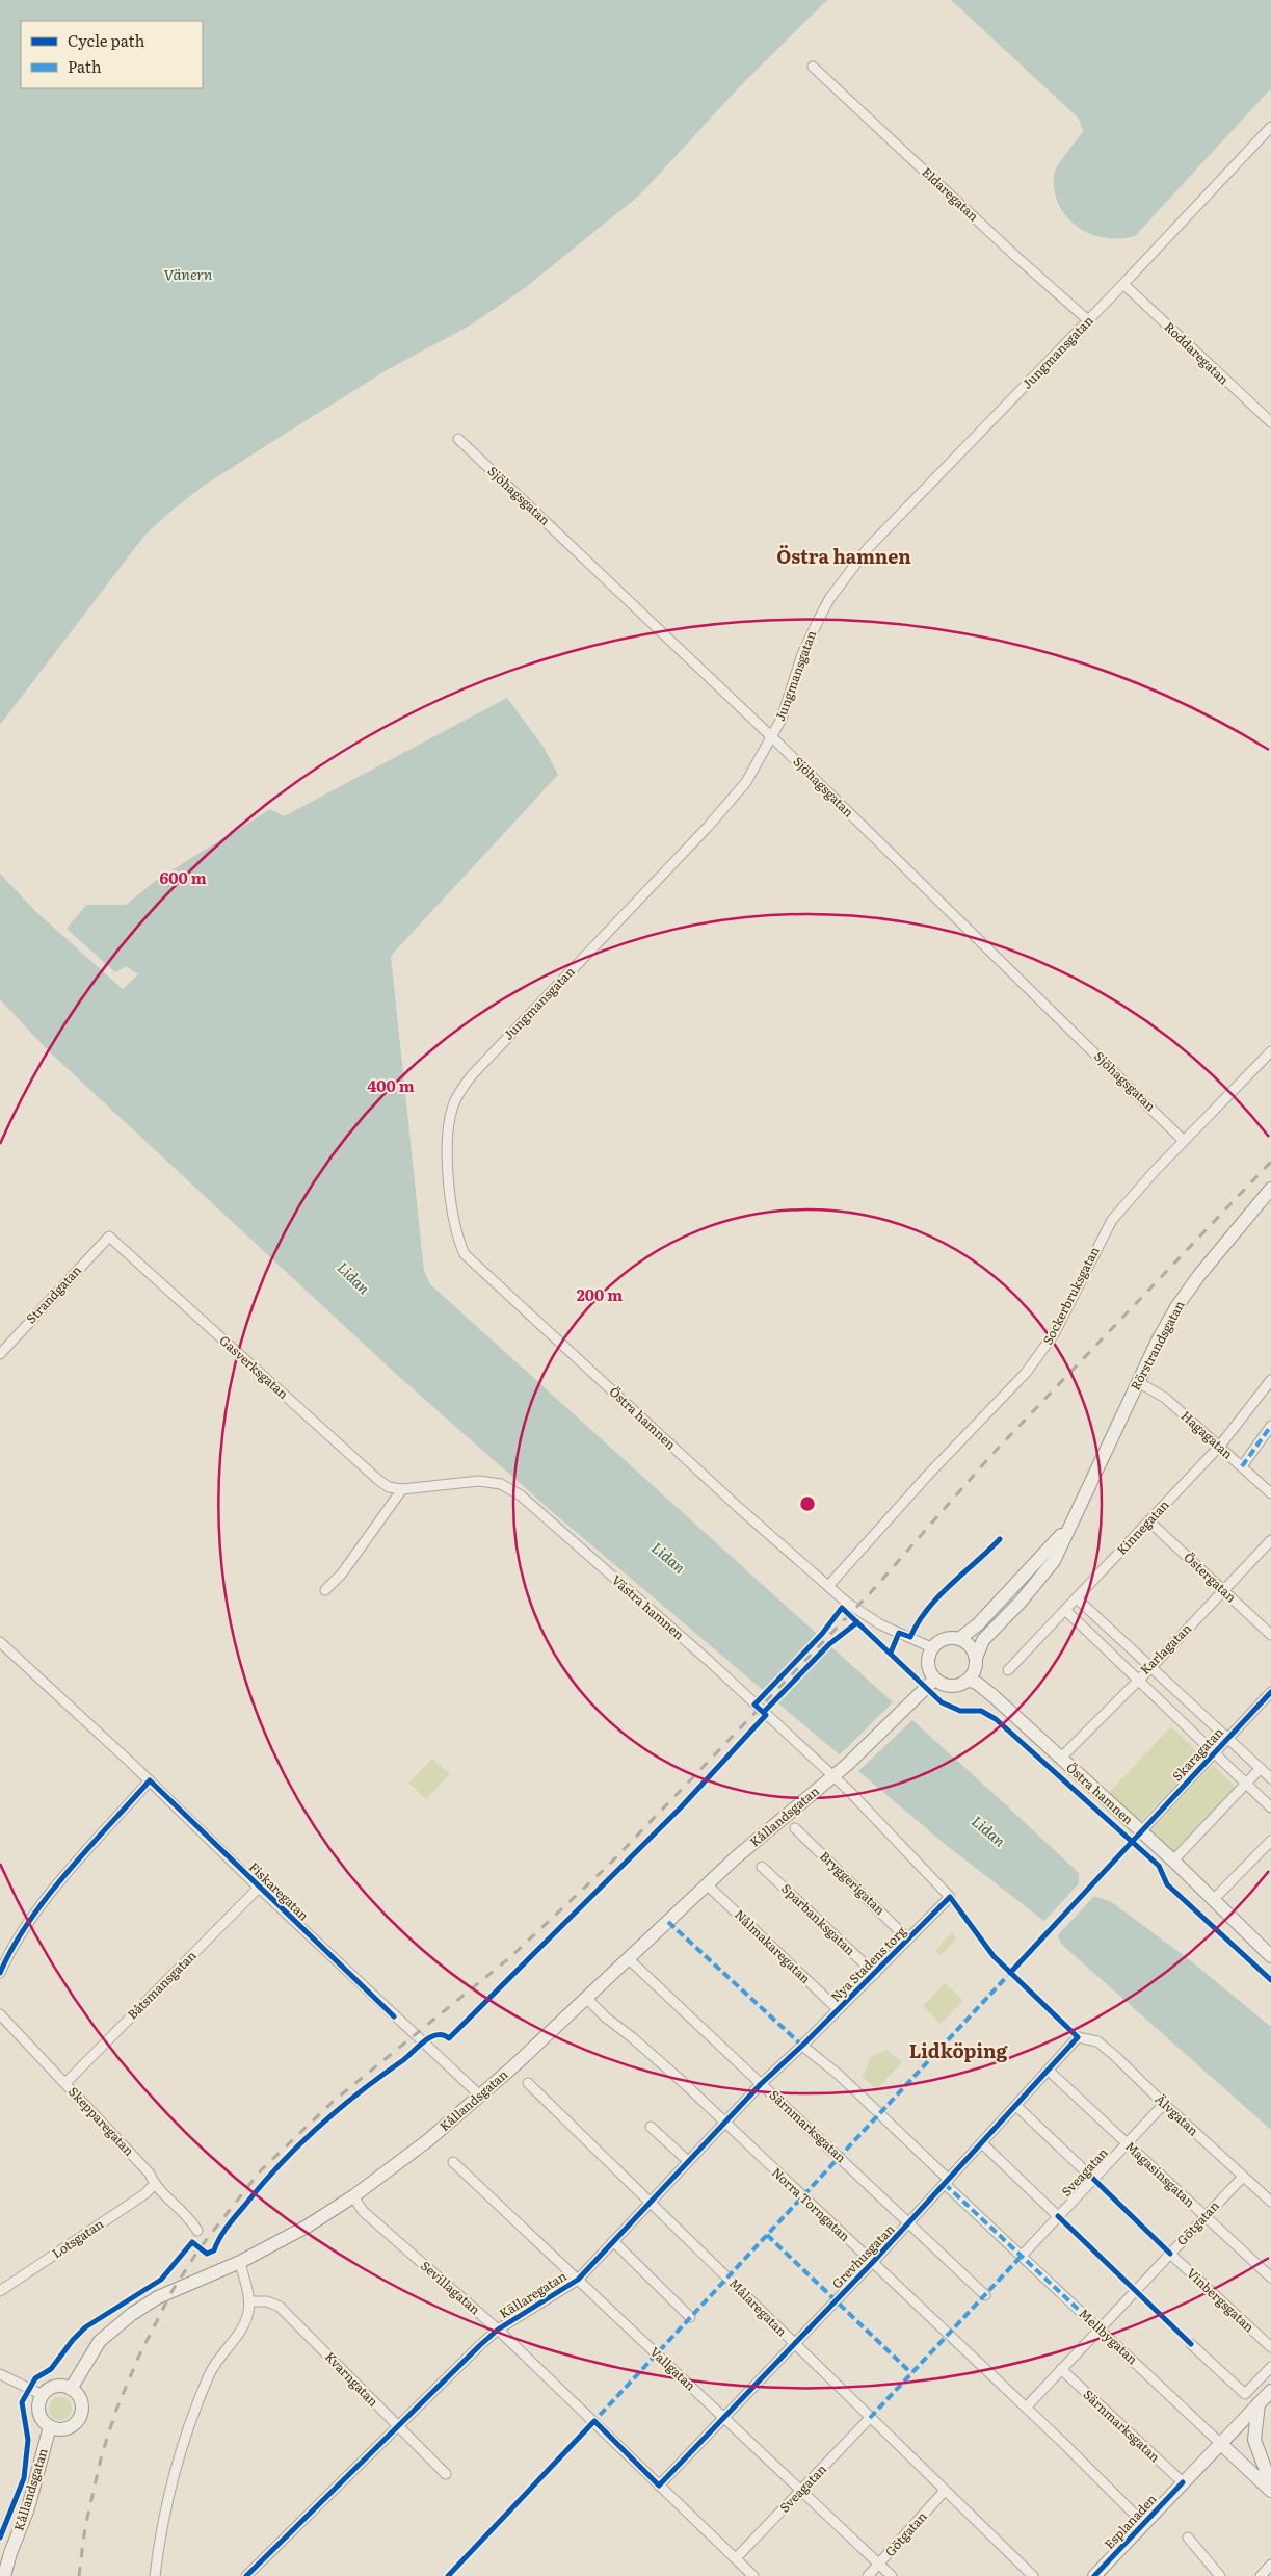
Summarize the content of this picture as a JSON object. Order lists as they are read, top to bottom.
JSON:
{
  "streets": {
    "main road": [
      "Rörstrandsgatan",
      "Östra hamnen",
      "Kållandsgatan",
      "Mellbygatan",
      "Esplanaden"
    ],
    "street": [
      "Eldaregatan",
      "Jungmansgatan",
      "Roddaregatan",
      "Sjöhagsgatan",
      "Strandgatan",
      "Sockerbruksgatan",
      "Gasverksgatan",
      "Hagagatan",
      "Kinnegatan",
      "Östergatan",
      "Västra hamnen",
      "Karlagatan",
      "Skaragatan",
      "Bryggerigatan",
      "Fiskaregatan",
      "Sparbanksgatan",
      "Nålmakaregatan",
      "Nya Stadens torg",
      "Båtsmansgatan",
      "Älvgatan",
      "Skepparegatan",
      "Särnmarksgatan",
      "Sveagatan",
      "Magasinsgatan",
      "Norra Torngatan",
      "Götgatan",
      "Lotsgatan",
      "Grevhusgatan",
      "Sevillagatan",
      "Källaregatan",
      "Vinbergsgatan",
      "Målaregatan",
      "Vallgatan",
      "Kvarngatan"
    ]
  },
  "crossings": [
    ["Eldaregatan", "Jungmansgatan"],
    ["Jungmansgatan", "Roddaregatan"],
    ["Jungmansgatan", "Sjöhagsgatan"],
    ["Jungmansgatan", "Östra hamnen"],
    ["Sjöhagsgatan", "Sockerbruksgatan"],
    ["Strandgatan", "Gasverksgatan"],
    ["Sockerbruksgatan", "Östra hamnen"],
    ["Rörstrandsgatan", "Östra hamnen"],
    ["Rörstrandsgatan", "Hagagatan"],
    ["Rörstrandsgatan", "Kållandsgatan"],
    ["Gasverksgatan", "Västra hamnen"],
    ["Östra hamnen", "Karlagatan"],
    ["Östra hamnen", "Skaragatan"],
    ["Östra hamnen", "Kållandsgatan"],
    ["Hagagatan", "Kinnegatan"],
    ["Kinnegatan", "Östergatan"],
    ["Östergatan", "Karlagatan"],
    ["Västra hamnen", "Kållandsgatan"],
    ["Västra hamnen", "Nya Stadens torg"],
    ["Kållandsgatan", "Fiskaregatan"],
    ["Kållandsgatan", "Nålmakaregatan"],
    ["Kållandsgatan", "Särnmarksgatan"],
    ["Kållandsgatan", "Norra Torngatan"],
    ["Kållandsgatan", "Sevillagatan"],
    ["Bryggerigatan", "Nya Stadens torg"],
    ["Fiskaregatan", "Båtsmansgatan"],
    ["Sparbanksgatan", "Nya Stadens torg"],
    ["Nålmakaregatan", "Nya Stadens torg"],
    ["Nya Stadens torg", "Källaregatan"],
    ["Nya Stadens torg", "Mellbygatan"],
    ["Båtsmansgatan", "Skepparegatan"],
    ["Älvgatan", "Sveagatan"],
    ["Älvgatan", "Götgatan"],
    ["Älvgatan", "Grevhusgatan"],
    ["Skepparegatan", "Lotsgatan"],
    ["Särnmarksgatan", "Götgatan"],
    ["Särnmarksgatan", "Grevhusgatan"],
    ["Särnmarksgatan", "Källaregatan"],
    ["Särnmarksgatan", "Esplanaden"],
    ["Sveagatan", "Magasinsgatan"],
    ["Sveagatan", "Sevillagatan"],
    ["Sveagatan", "Målaregatan"],
    ["Sveagatan", "Mellbygatan"],
    ["Sveagatan", "Vallgatan"],
    ["Magasinsgatan", "Götgatan"],
    ["Magasinsgatan", "Grevhusgatan"],
    ["Norra Torngatan", "Götgatan"],
    ["Norra Torngatan", "Grevhusgatan"],
    ["Norra Torngatan", "Källaregatan"],
    ["Norra Torngatan", "Esplanaden"],
    ["Götgatan", "Vinbergsgatan"],
    ["Götgatan", "Målaregatan"],
    ["Götgatan", "Mellbygatan"],
    ["Götgatan", "Vallgatan"],
    ["Grevhusgatan", "Sevillagatan"],
    ["Grevhusgatan", "Målaregatan"],
    ["Grevhusgatan", "Mellbygatan"],
    ["Grevhusgatan", "Vallgatan"],
    ["Sevillagatan", "Källaregatan"],
    ["Källaregatan", "Målaregatan"],
    ["Källaregatan", "Mellbygatan"],
    ["Källaregatan", "Vallgatan"],
    ["Källaregatan", "Kvarngatan"],
    ["Mellbygatan", "Esplanaden"]
  ],
  "districts": ["Östra hamnen", "Lidköping"],
  "water": ["Vänern", "Lidan"],
  "legend": ["Cycle path", "Path"],
  "rings": ["600 m", "400 m", "200 m"]
}
